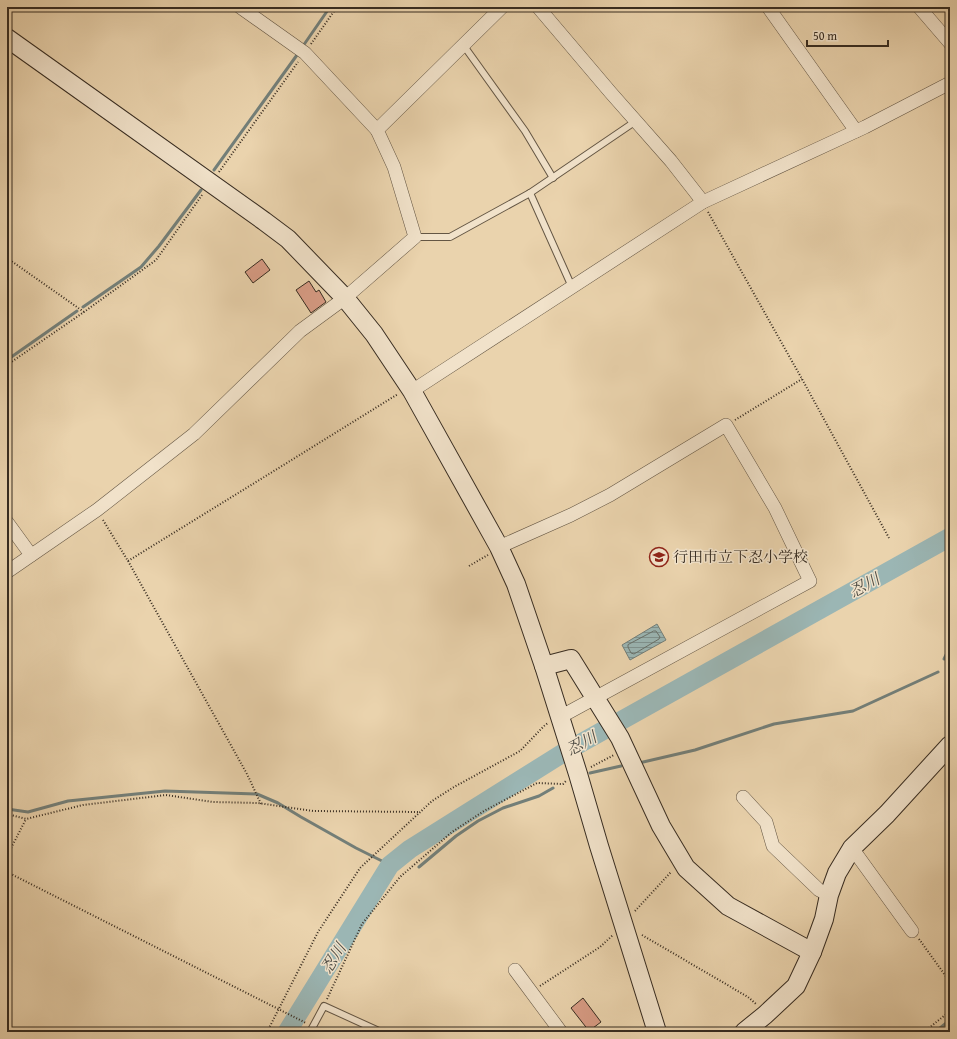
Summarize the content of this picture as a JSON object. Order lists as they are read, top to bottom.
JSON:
{
  "water": ["忍川"],
  "places": {
    "school or university": ["行田市立下忍小学校"]
  },
  "scale_bar": "50 m"
}
